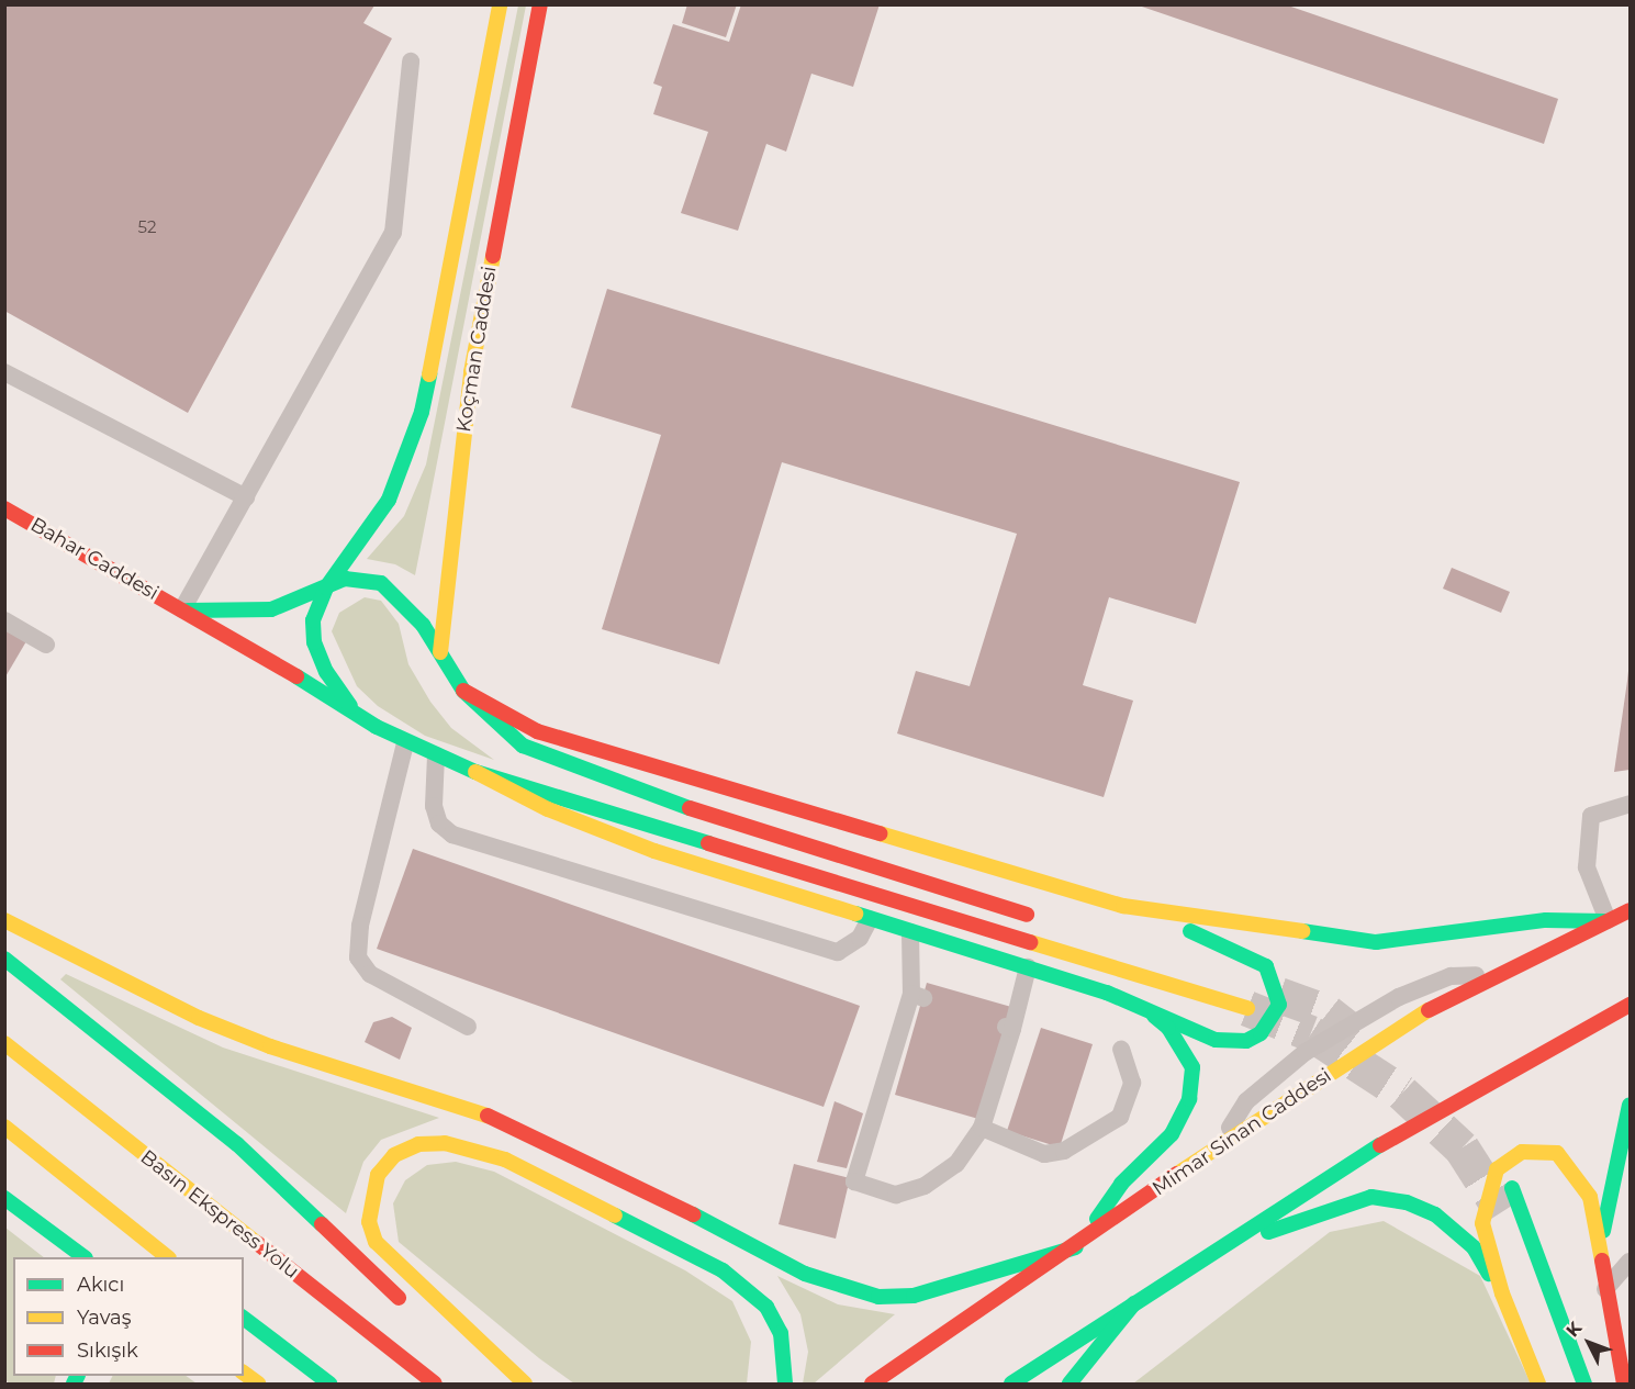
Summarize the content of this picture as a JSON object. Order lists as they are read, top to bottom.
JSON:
{
  "streets": {
    "main road": [
      "Koçman Caddesi",
      "Bahar Caddesi",
      "Mimar Sinan Caddesi",
      "Basın Ekspress Yolu"
    ]
  },
  "crossings": [
    ["Koçman Caddesi", "Bahar Caddesi"]
  ],
  "house_numbers": ["52"],
  "legend": ["Akıcı", "Yavaş", "Sıkışık"],
  "north": "top left"
}
